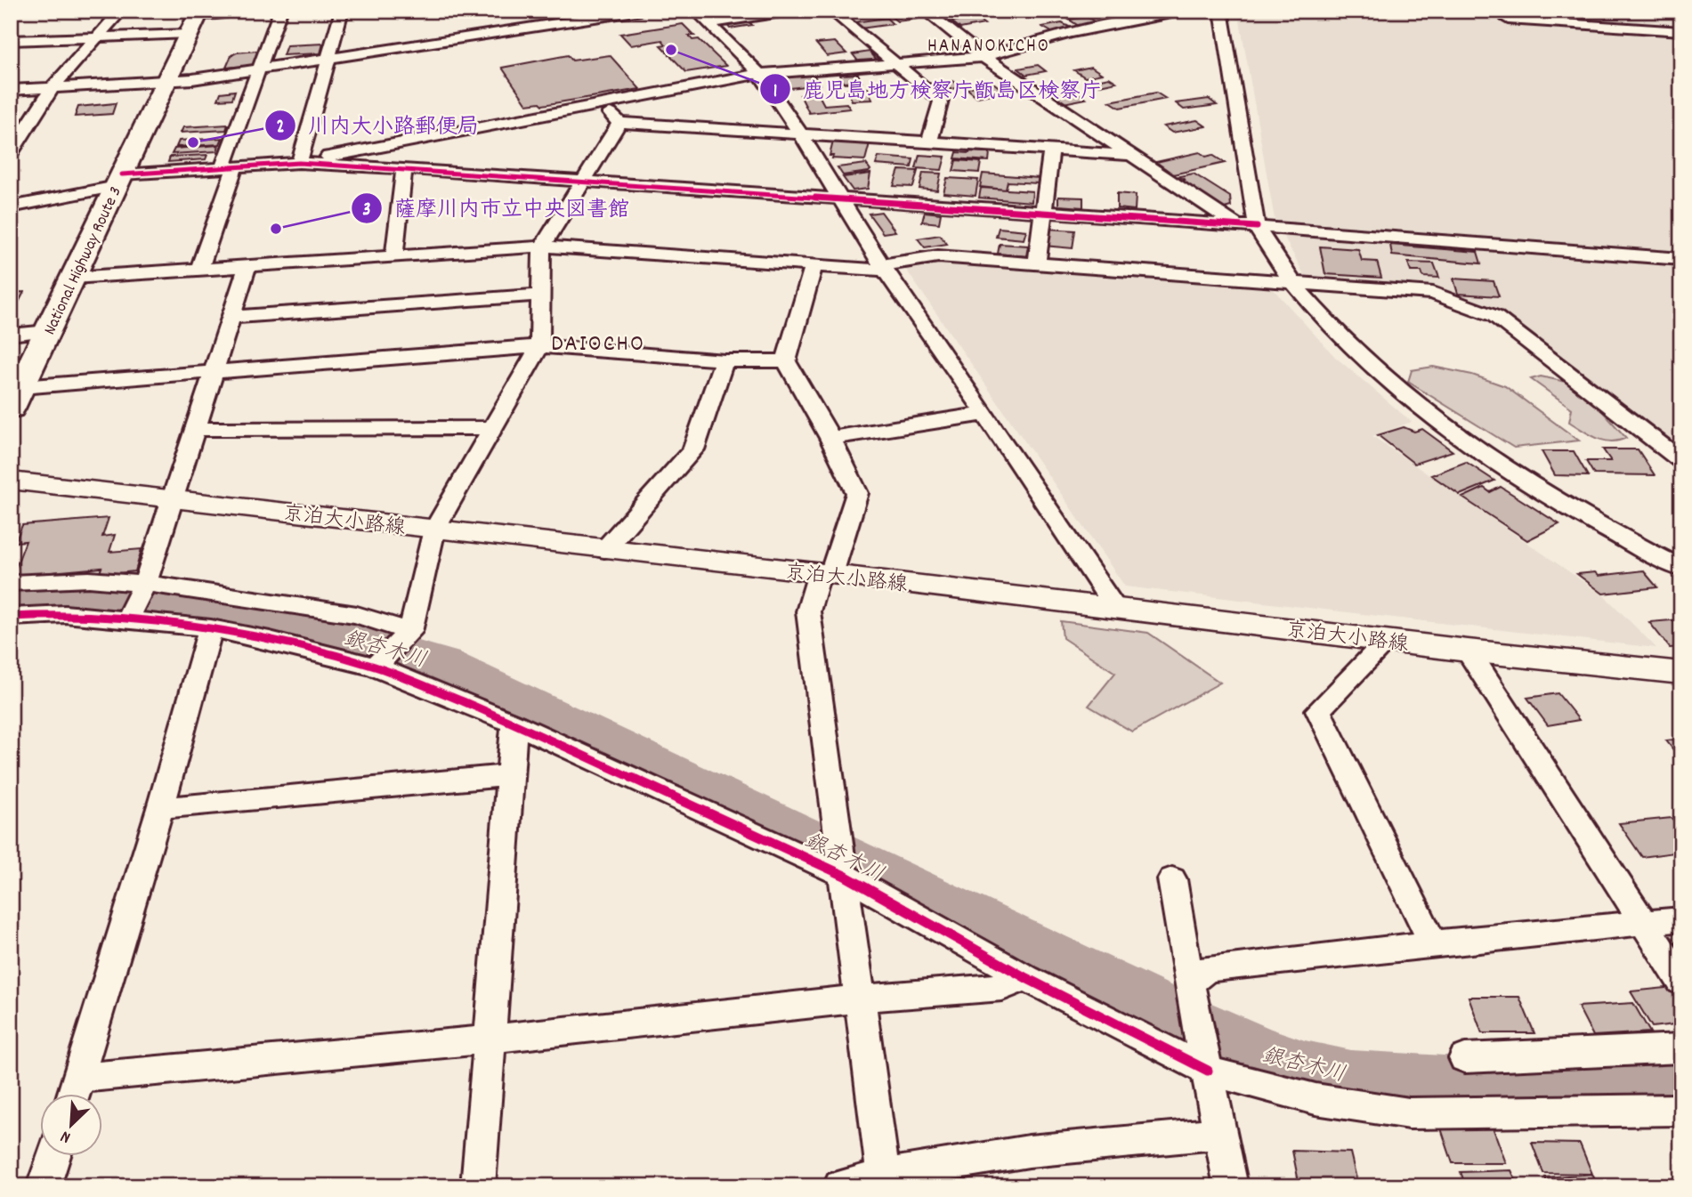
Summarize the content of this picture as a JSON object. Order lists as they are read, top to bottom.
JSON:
{
  "streets": {
    "highway": ["National Highway Route 3"],
    "main road": ["京泊大小路線"]
  },
  "districts": ["HANANOKICHO", "DAIOCHO"],
  "water": ["銀杏木川"],
  "places": ["鹿児島地方検察庁甑島区検察庁", "川内大小路郵便局", "薩摩川内市立中央図書館"],
  "north": "bottom left"
}
